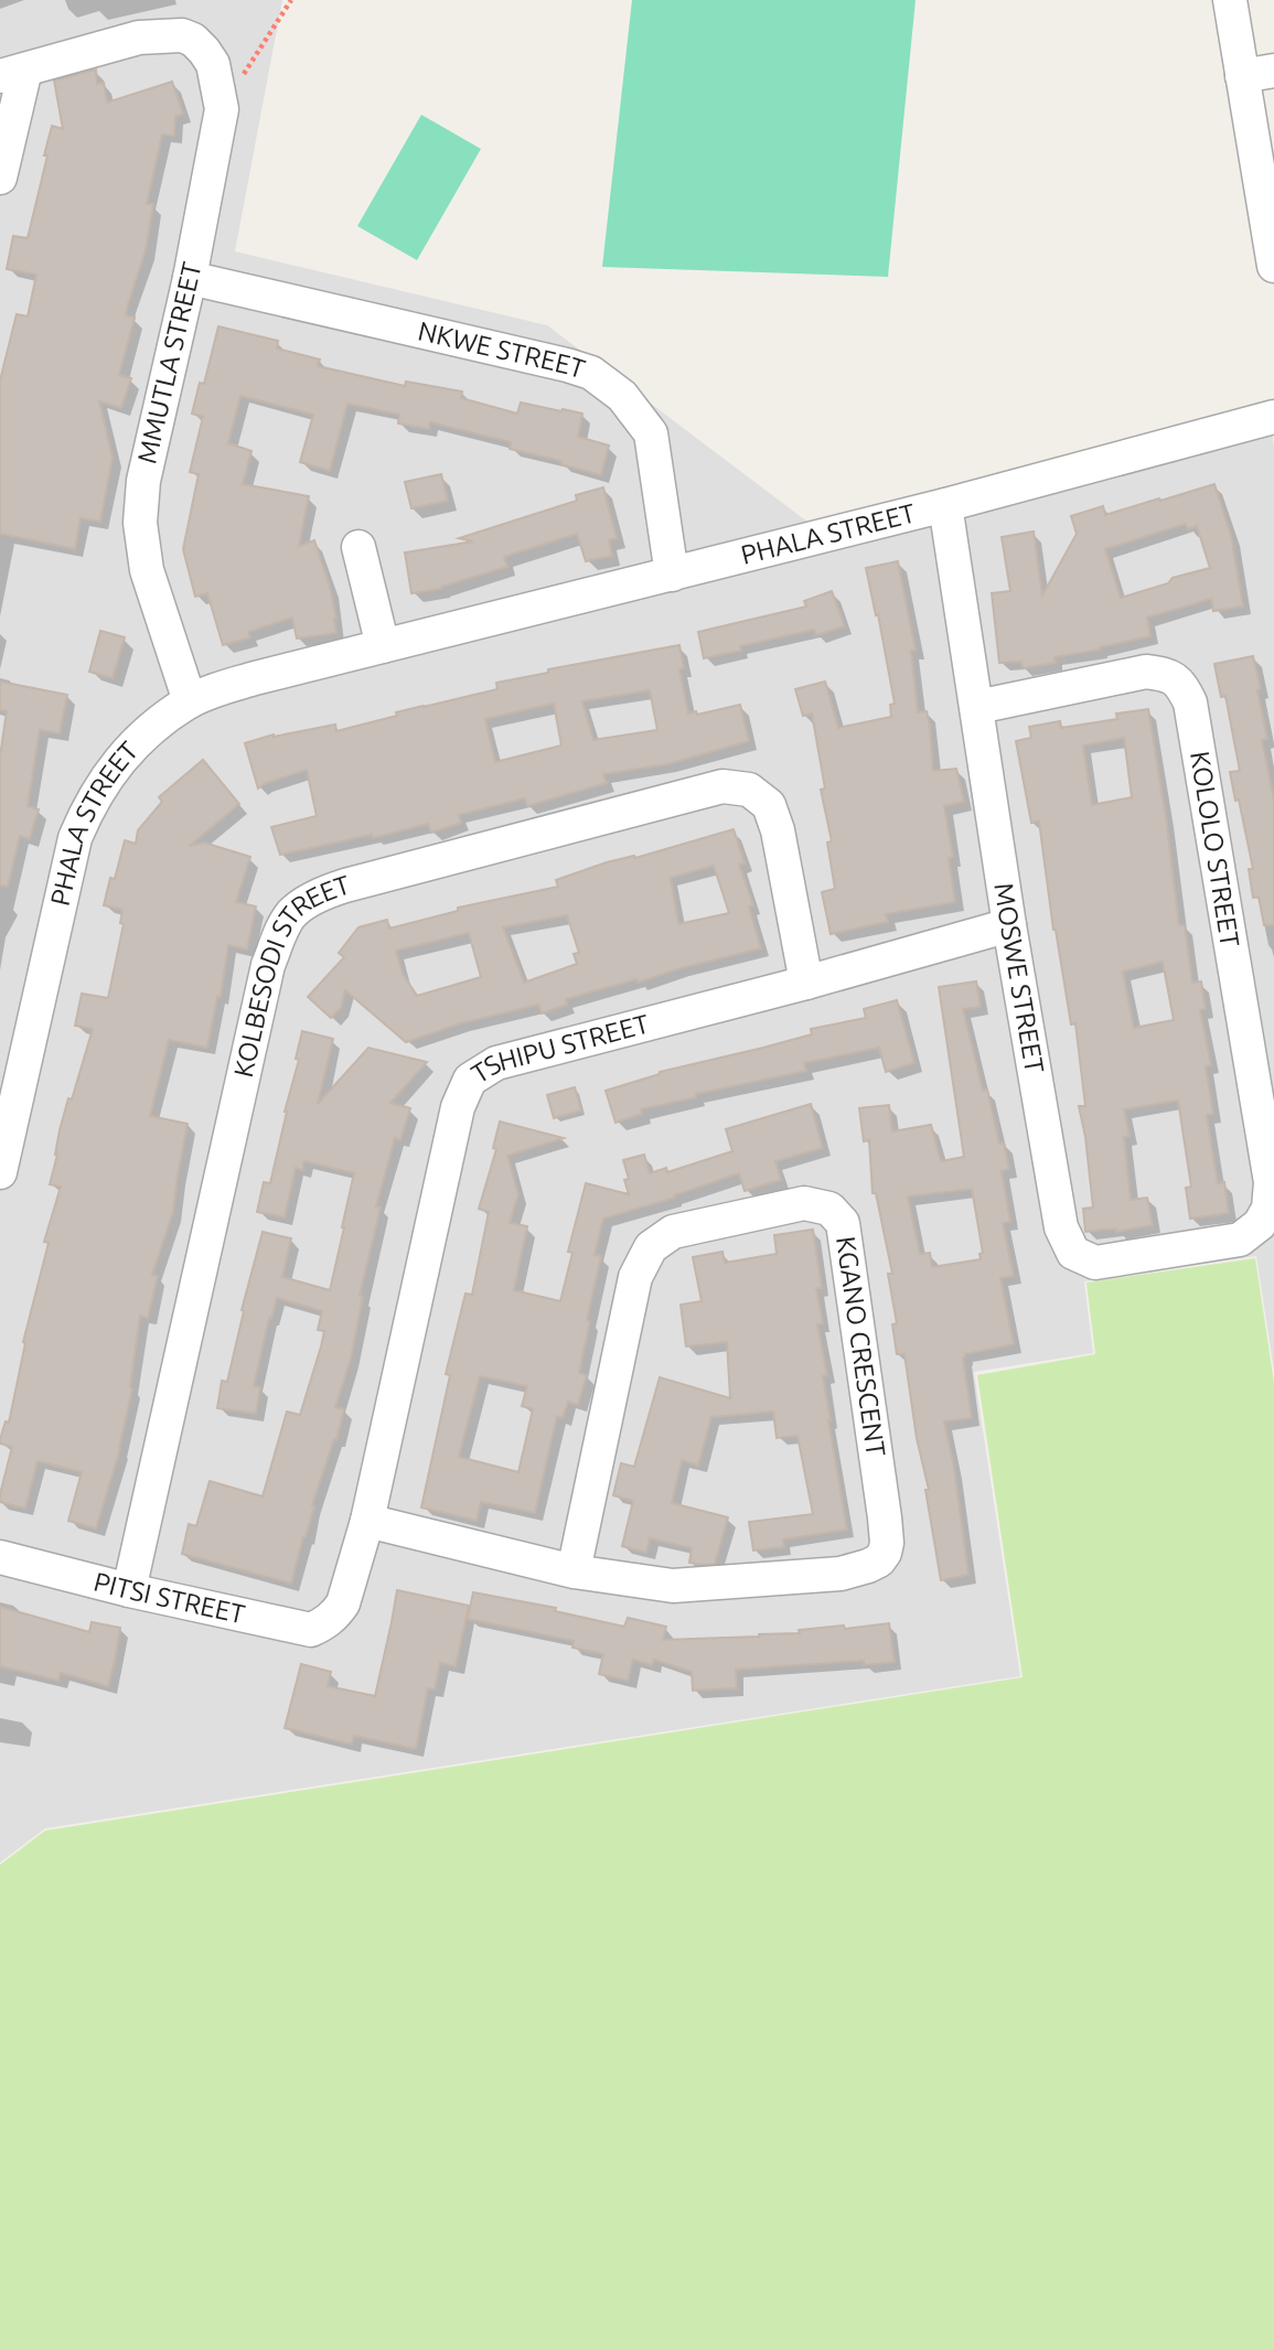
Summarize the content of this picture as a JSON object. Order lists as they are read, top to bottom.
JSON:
{
  "streets": {
    "street": [
      "NKWE STREET",
      "MMUTLA STREET",
      "PHALA STREET",
      "KOLOLO STREET",
      "MOSWE STREET",
      "KOLBESODI STREET",
      "TSHIPU STREET",
      "KGANO CRESCENT",
      "PITSI STREET"
    ]
  },
  "crossings": [
    ["NKWE STREET", "MMUTLA STREET"],
    ["NKWE STREET", "PHALA STREET"],
    ["MMUTLA STREET", "PHALA STREET"],
    ["PHALA STREET", "MOSWE STREET"],
    ["KOLOLO STREET", "MOSWE STREET"],
    ["MOSWE STREET", "TSHIPU STREET"],
    ["KOLBESODI STREET", "TSHIPU STREET"],
    ["KOLBESODI STREET", "PITSI STREET"],
    ["TSHIPU STREET", "KGANO CRESCENT"],
    ["TSHIPU STREET", "PITSI STREET"]
  ]
}
